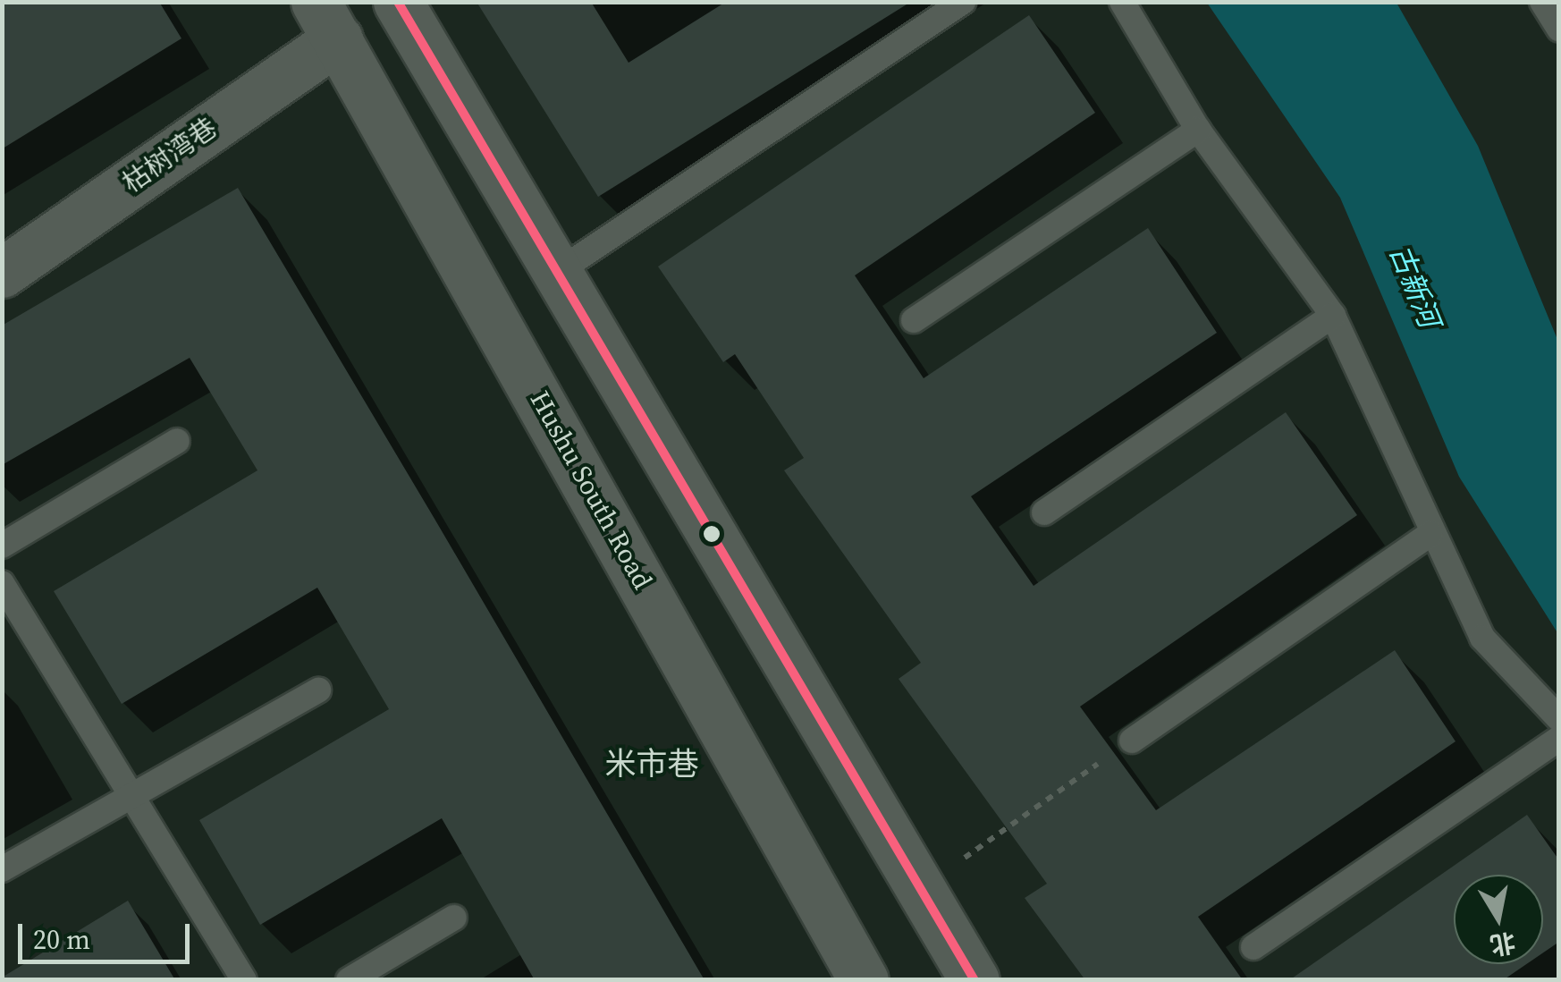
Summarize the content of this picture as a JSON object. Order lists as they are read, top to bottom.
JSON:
{
  "streets": {
    "main road": ["枯树湾巷", "Hushu South Road"]
  },
  "crossings": [
    ["枯树湾巷", "Hushu South Road"]
  ],
  "districts": ["米市巷"],
  "water": ["古新河"],
  "scale_bar": "20 m",
  "north": "bottom"
}
